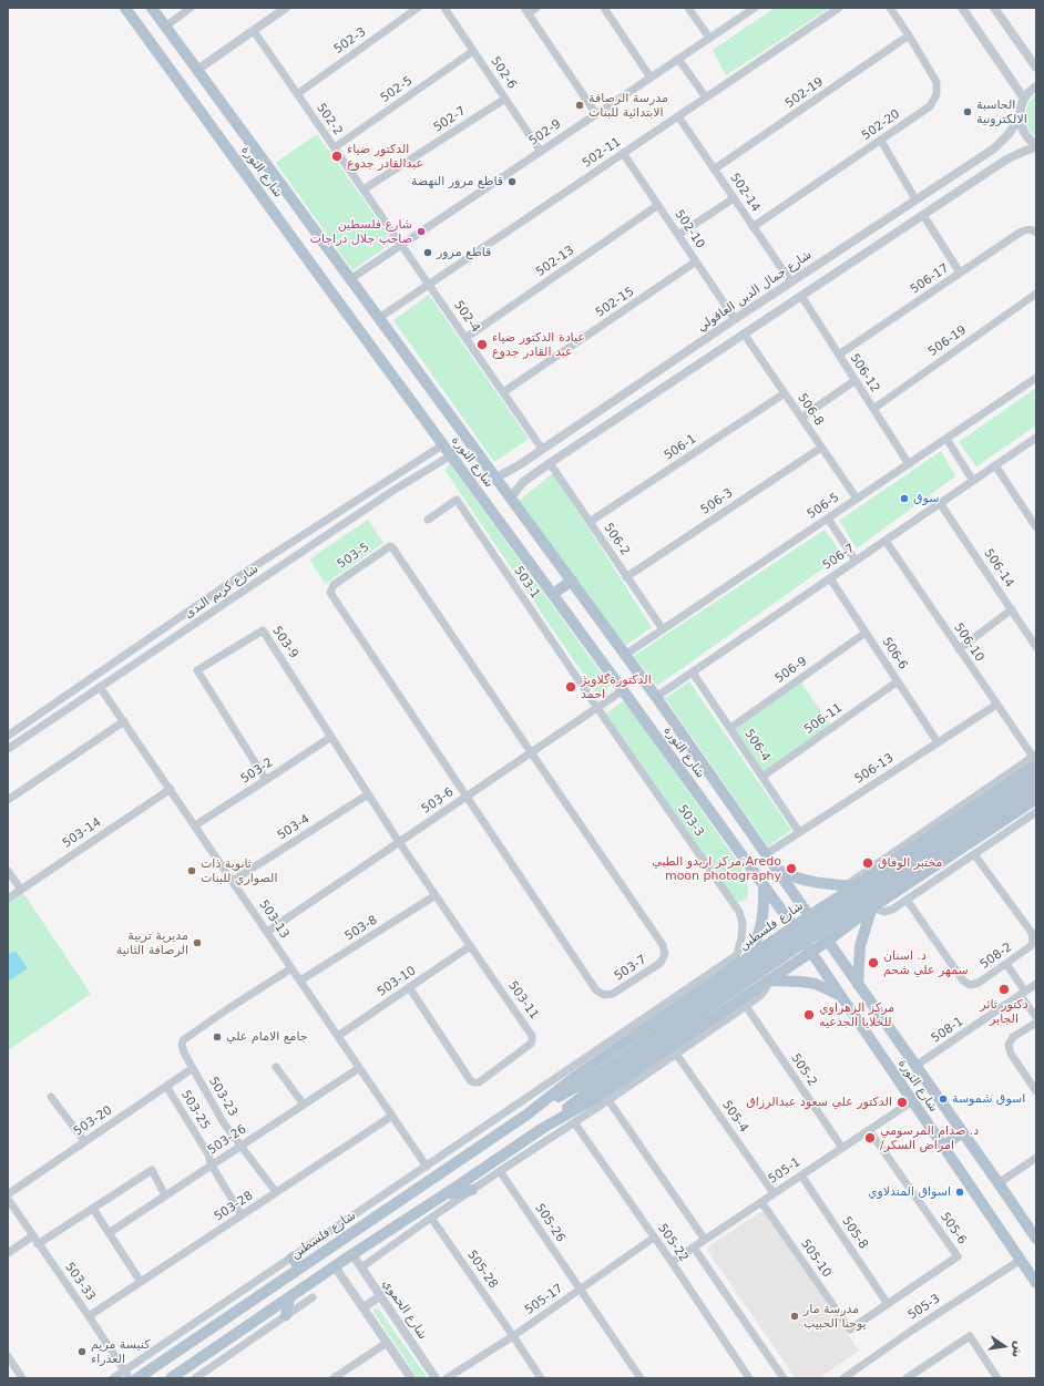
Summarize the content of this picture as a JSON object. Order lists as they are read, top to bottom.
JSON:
{
  "streets": {
    "main road": ["شارع الثورة", "شارع فلسطين"],
    "street": [
      "502-3",
      "502-6",
      "502-5",
      "502-19",
      "502-2",
      "502-7",
      "502-20",
      "502-9",
      "502-11",
      "502-14",
      "502-10",
      "502-13",
      "506-17",
      "شارع جمال الدين العاقولي",
      "502-15",
      "502-4",
      "506-19",
      "506-12",
      "506-8",
      "506-1",
      "506-3",
      "506-5",
      "506-2",
      "503-5",
      "506-7",
      "506-14",
      "503-1",
      "شارع كريم الندى",
      "503-9",
      "506-10",
      "506-6",
      "506-9",
      "506-11",
      "506-4",
      "506-13",
      "503-2",
      "503-6",
      "503-3",
      "503-4",
      "503-14",
      "503-13",
      "503-8",
      "508-2",
      "503-7",
      "503-10",
      "503-11",
      "508-1",
      "505-2",
      "503-23",
      "503-25",
      "505-4",
      "503-20",
      "503-26",
      "505-1",
      "503-28",
      "505-26",
      "505-6",
      "505-8",
      "505-22",
      "505-10",
      "505-28",
      "503-33",
      "505-17",
      "505-3",
      "شارع الحموي"
    ]
  },
  "crossings": [
    ["502-3", "502-2"],
    ["502-6", "502-5"],
    ["502-6", "502-7"],
    ["502-6", "502-9"],
    ["502-5", "502-2"],
    ["502-19", "502-20"],
    ["502-19", "502-14"],
    ["502-2", "502-7"],
    ["502-2", "502-9"],
    ["502-2", "502-4"],
    ["502-20", "502-14"],
    ["502-9", "شارع الثورة"],
    ["502-11", "شارع الثورة"],
    ["502-11", "502-14"],
    ["502-11", "502-10"],
    ["502-11", "502-4"],
    ["شارع الثورة", "شارع جمال الدين العاقولي"],
    ["شارع الثورة", "506-5"],
    ["شارع الثورة", "506-7"],
    ["شارع الثورة", "شارع كريم الندى"],
    ["شارع الثورة", "506-13"],
    ["شارع الثورة", "503-6"],
    ["شارع الثورة", "شارع فلسطين"],
    ["شارع الثورة", "508-1"],
    ["شارع الثورة", "505-1"],
    ["شارع الثورة", "505-3"],
    ["502-14", "شارع جمال الدين العاقولي"],
    ["502-10", "502-13"],
    ["502-10", "شارع جمال الدين العاقولي"],
    ["502-10", "502-15"],
    ["502-13", "502-4"],
    ["506-17", "506-12"],
    ["شارع جمال الدين العاقولي", "502-4"],
    ["502-15", "502-4"],
    ["506-19", "506-12"],
    ["506-12", "506-5"],
    ["506-8", "506-1"],
    ["506-8", "506-3"],
    ["506-8", "506-5"],
    ["506-1", "506-2"],
    ["506-3", "506-2"],
    ["506-5", "506-2"],
    ["503-5", "503-6"],
    ["503-5", "503-7"],
    ["506-7", "506-14"],
    ["506-7", "506-10"],
    ["506-7", "506-6"],
    ["506-7", "506-4"],
    ["503-1", "503-6"],
    ["503-1", "503-3"],
    ["شارع كريم الندى", "503-13"],
    ["503-9", "503-2"],
    ["503-9", "503-6"],
    ["503-9", "503-4"],
    ["503-9", "503-11"],
    ["506-10", "506-13"],
    ["506-10", "شارع فلسطين"],
    ["506-6", "506-9"],
    ["506-6", "506-11"],
    ["506-6", "506-13"],
    ["506-9", "506-4"],
    ["506-11", "506-4"],
    ["506-4", "506-13"],
    ["503-2", "503-13"],
    ["503-6", "503-3"],
    ["503-6", "503-13"],
    ["503-6", "503-7"],
    ["503-6", "503-11"],
    ["503-3", "شارع فلسطين"],
    ["503-4", "503-13"],
    ["503-14", "503-13"],
    ["503-13", "503-8"],
    ["503-13", "503-10"],
    ["503-13", "503-23"],
    ["503-13", "503-26"],
    ["503-13", "503-28"],
    ["شارع فلسطين", "شارع الحموي"],
    ["503-8", "503-11"],
    ["503-10", "503-11"],
    ["505-2", "505-1"],
    ["503-23", "503-20"],
    ["503-23", "503-26"],
    ["503-23", "503-28"],
    ["503-25", "503-20"],
    ["503-25", "503-26"],
    ["503-25", "503-28"],
    ["505-4", "505-1"],
    ["505-1", "505-6"],
    ["505-1", "505-8"],
    ["505-1", "505-22"],
    ["505-1", "505-10"],
    ["503-28", "503-33"],
    ["505-26", "505-17"],
    ["505-6", "505-8"],
    ["505-6", "505-10"],
    ["505-22", "505-17"],
    ["505-28", "505-17"]
  ],
  "places": [
    "مدرسة الرصافة الابتدائية للبنات",
    "الحاسبة الالكترونية",
    "الدكتور ضياء عبدالقادر جدوع",
    "قاطع مرور النهضة",
    "شارع فلسطين صاحب جلال دراجات",
    "قاطع مرور",
    "عيادة الدكتور ضياء عبد القادر جدوع",
    "سوق",
    "الدكتورةگلاويژ احمد",
    "مختبر الوفاق",
    "مركز اريدو الطبي;Aredo moon photography",
    "ثانوية ذات الصواري للبنات",
    "مديرية تربية الرصافة الثانية",
    "د. اسنان سمهر علي شحم",
    "دكتور ثائر الجابر",
    "مركز الزهراوي للخلايا الجذعيه",
    "جامع الامام علي",
    "اسوق شموسة",
    "الدكتور علي سعود عبدالرزاق",
    "د. صدام المرسومي /امراض السكر",
    "اسواق المندلاوي",
    "مدرسة مار يوحنا الحبيب",
    "كنيسة مريم العذراء"
  ],
  "north": "right"
}
